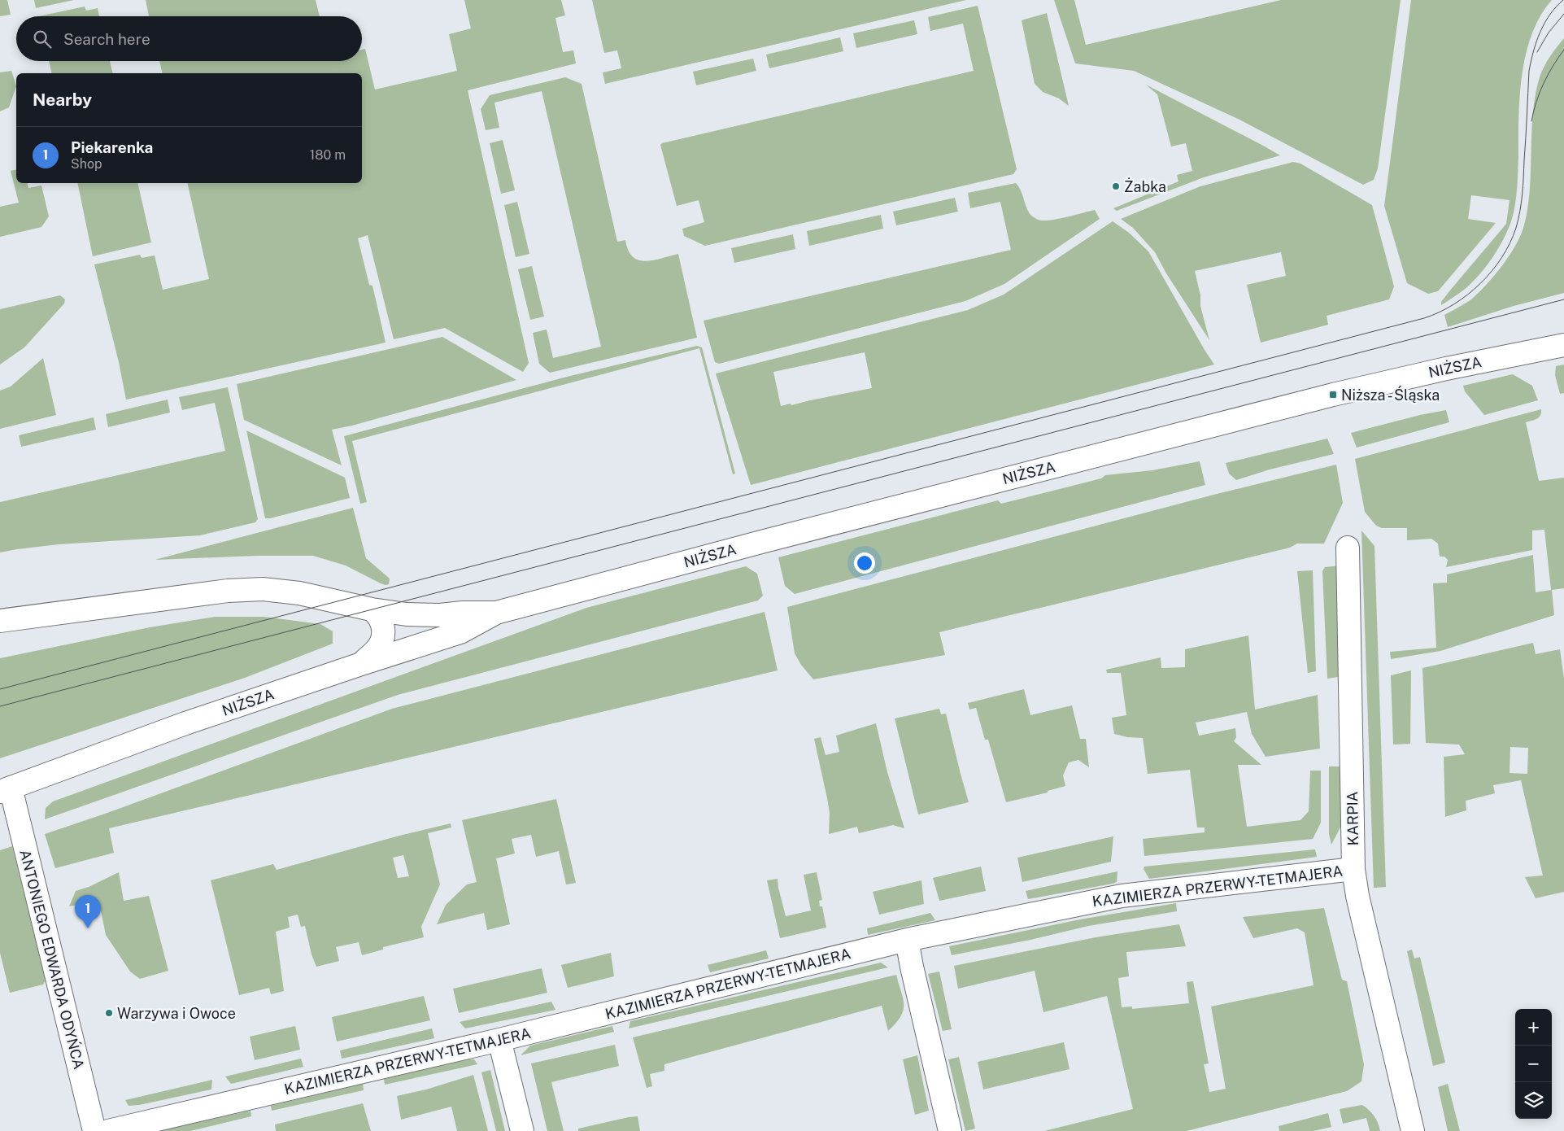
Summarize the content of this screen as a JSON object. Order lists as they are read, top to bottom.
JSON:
{
  "streets": {
    "street": [
      "NIŻSZA",
      "KARPIA",
      "KAZIMIERZA PRZERWY-TETMAJERA",
      "ANTONIEGO EDWARDA ODYŃCA"
    ]
  },
  "crossings": [
    ["NIŻSZA", "ANTONIEGO EDWARDA ODYŃCA"],
    ["KARPIA", "KAZIMIERZA PRZERWY-TETMAJERA"]
  ],
  "places": {
    "other": ["Żabka", "Warzywa i Owoce"],
    "transit": ["Niższa - Śląska"]
  },
  "page": {
    "search": "Search here",
    "heading": "Nearby",
    "list": [
      {
        "mark": "1",
        "name": "Piekarenka",
        "note": "Shop",
        "value": "180 m"
      }
    ],
    "pins": "1",
    "map_buttons": ["+", "−"]
  }
}
